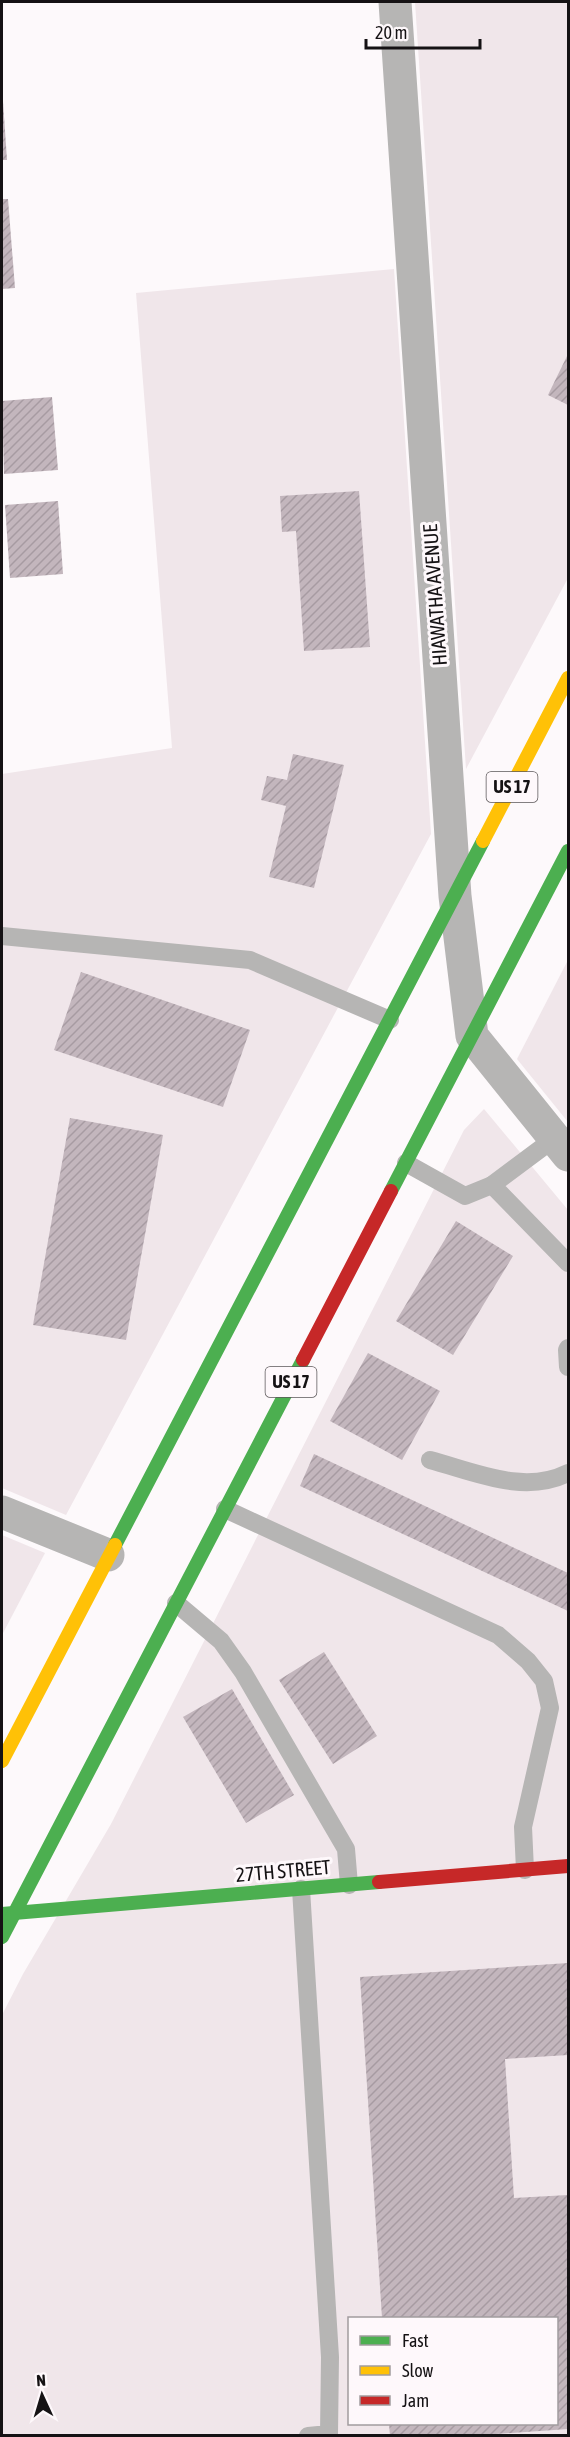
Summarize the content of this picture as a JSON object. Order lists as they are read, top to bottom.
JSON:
{
  "streets": {
    "main road": ["US 17", "27TH STREET"],
    "street": ["HIAWATHA AVENUE"]
  },
  "crossings": [
    ["HIAWATHA AVENUE", "US 17"],
    ["US 17", "27TH STREET"]
  ],
  "legend": ["Fast", "Slow", "Jam"],
  "scale_bar": "20 m",
  "north": "top"
}
